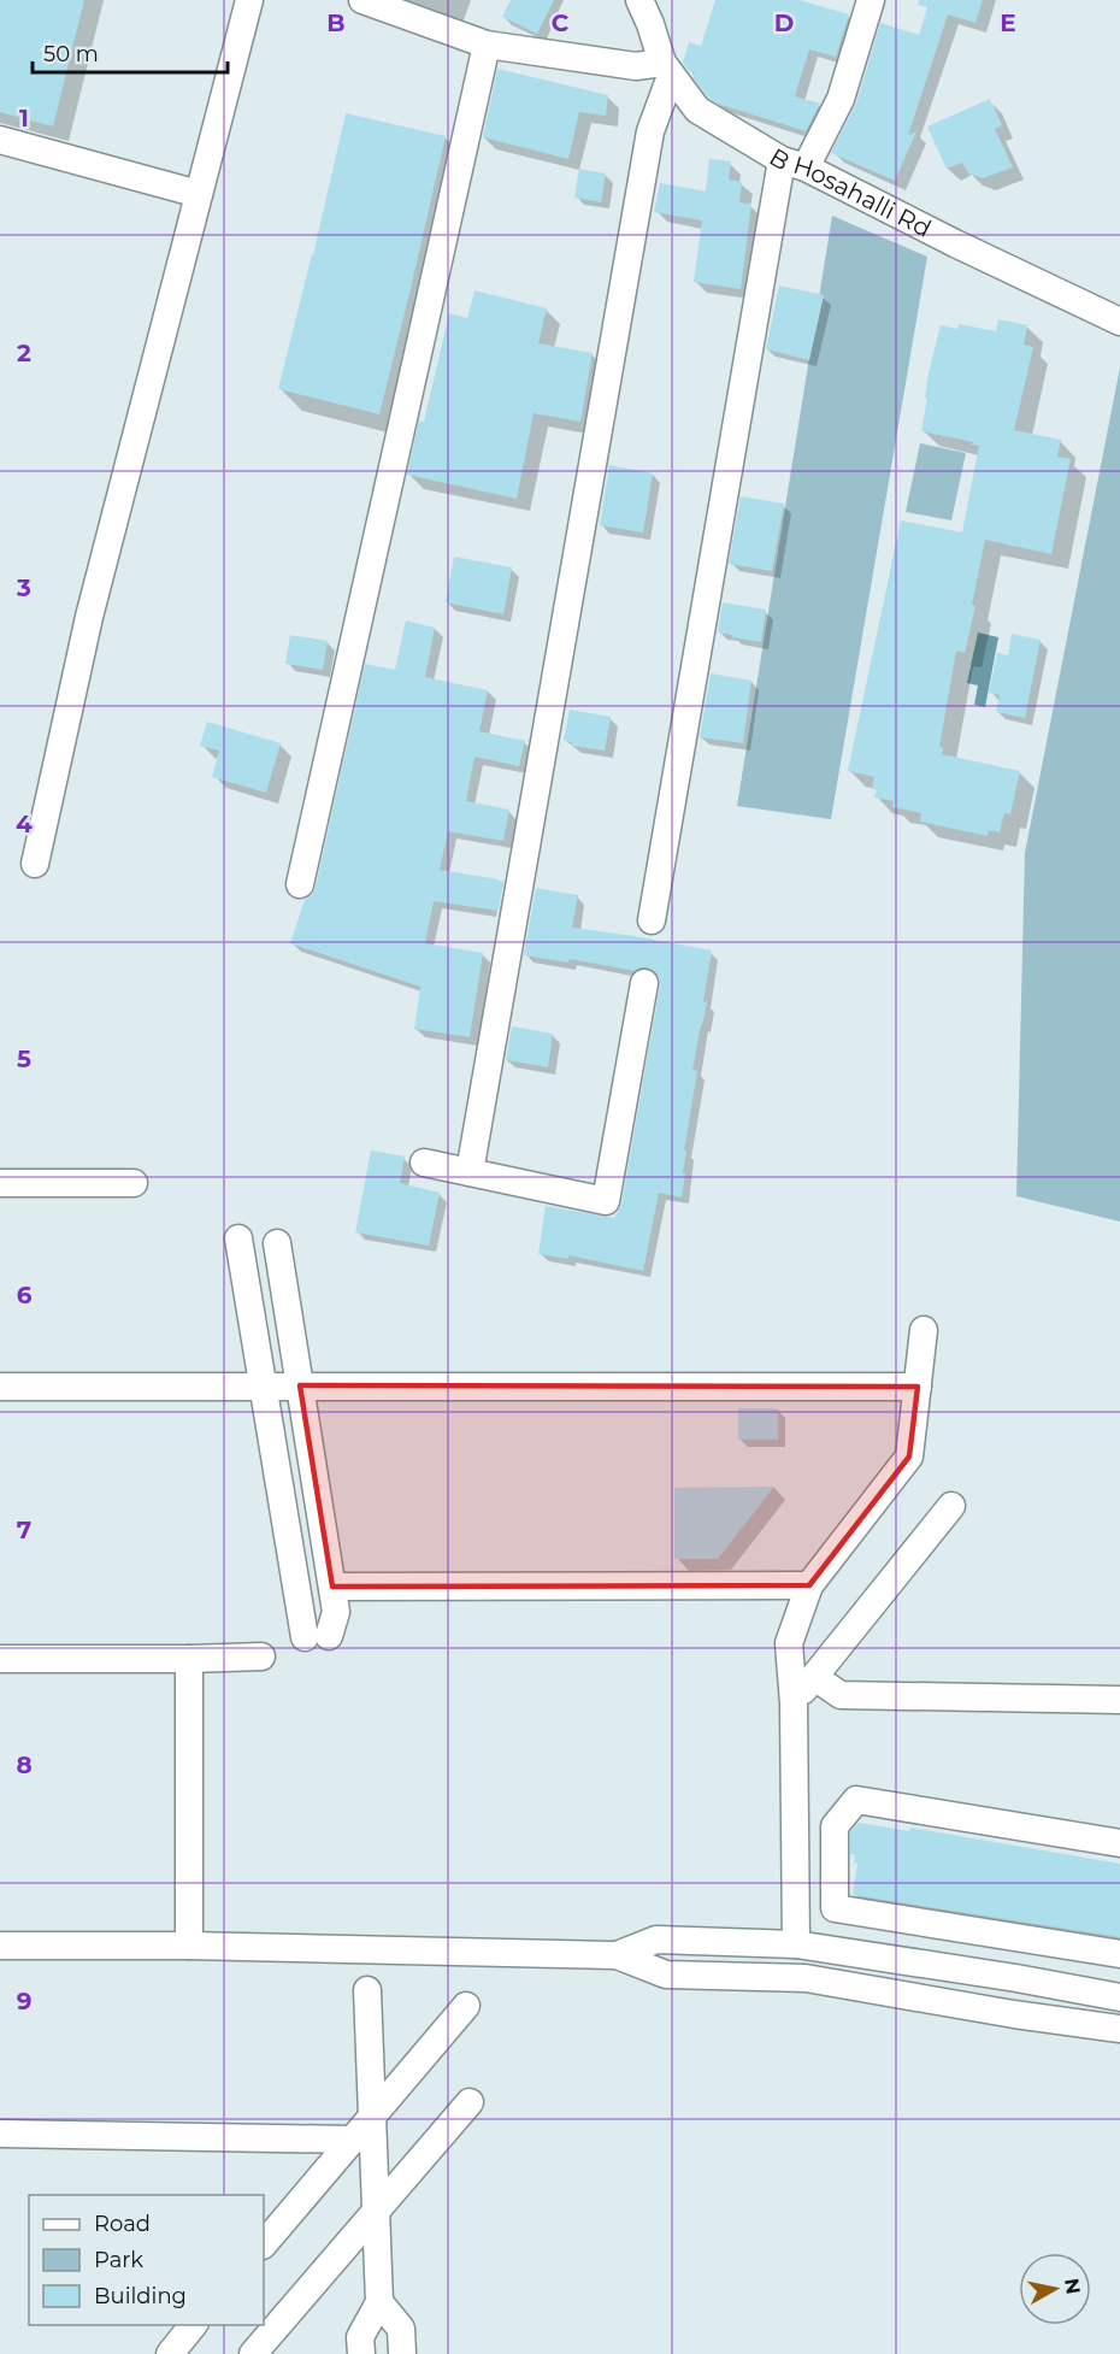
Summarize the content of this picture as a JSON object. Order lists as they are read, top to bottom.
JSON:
{
  "streets": {
    "street": ["B Hosahalli Rd"]
  },
  "legend": ["Road", "Park", "Building"],
  "scale_bar": "50 m",
  "north": "right",
  "grid": {
    "columns": [
      "B",
      "C",
      "D",
      "E"
    ],
    "rows": [
      "1",
      "2",
      "3",
      "4",
      "5",
      "6",
      "7",
      "8",
      "9"
    ]
  }
}
